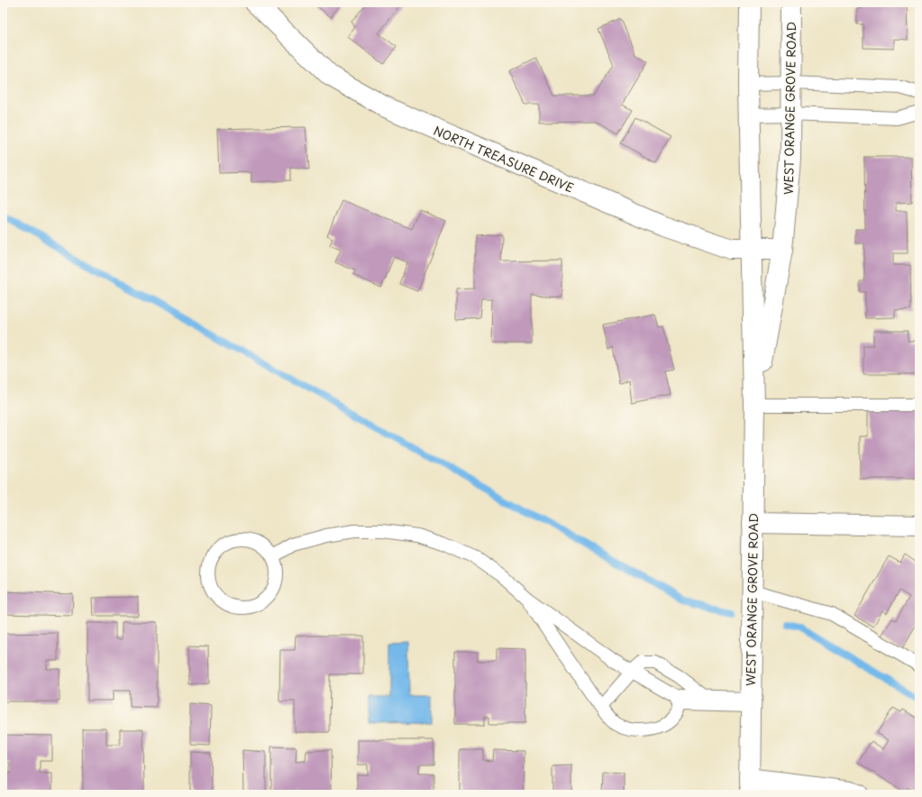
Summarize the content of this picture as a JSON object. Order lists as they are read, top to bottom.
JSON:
{
  "streets": {
    "main road": ["WEST ORANGE GROVE ROAD", "NORTH TREASURE DRIVE"]
  },
  "crossings": [
    ["WEST ORANGE GROVE ROAD", "NORTH TREASURE DRIVE"]
  ]
}
